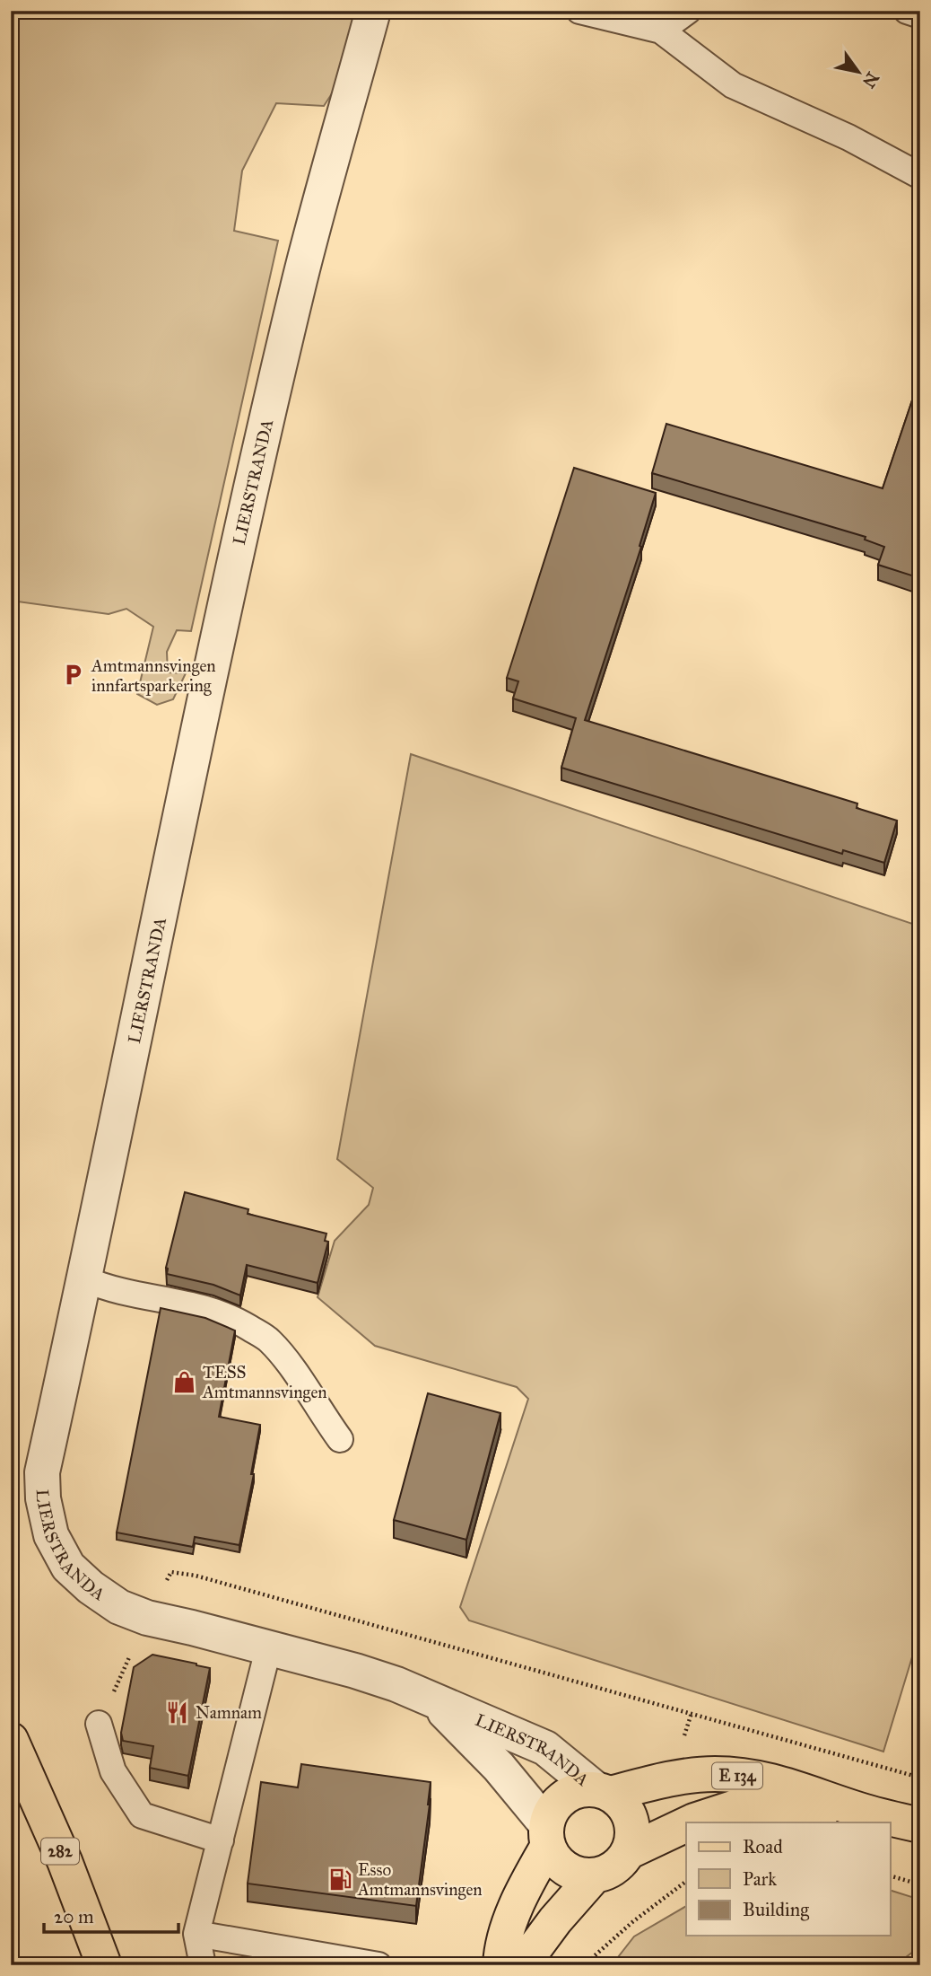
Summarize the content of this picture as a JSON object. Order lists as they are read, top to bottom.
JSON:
{
  "streets": {
    "main road": ["E 134", "282"],
    "street": ["LIERSTRANDA"]
  },
  "crossings": [
    ["LIERSTRANDA", "E 134"]
  ],
  "places": {
    "parking": ["Amtmannsvingen innfartsparkering"],
    "shop": ["TESS Amtmannsvingen"],
    "restaurant": ["Namnam"],
    "fuel station": ["Esso Amtmannsvingen"]
  },
  "legend": ["Road", "Park", "Building"],
  "scale_bar": "20 m",
  "north": "bottom right"
}
